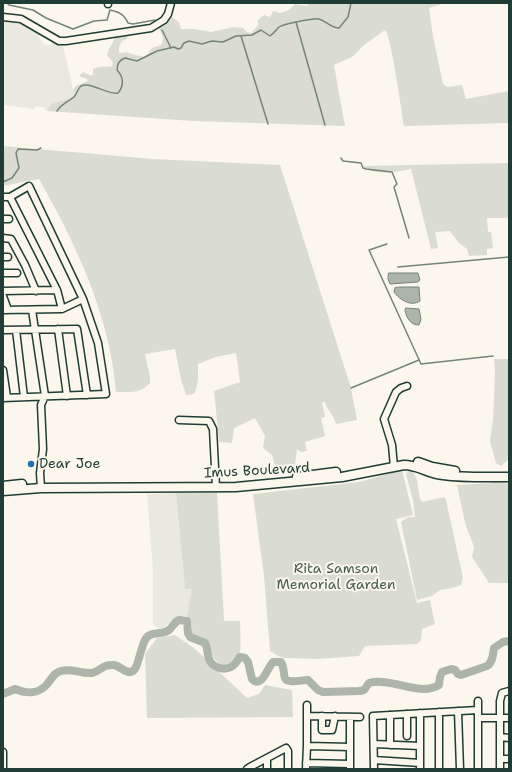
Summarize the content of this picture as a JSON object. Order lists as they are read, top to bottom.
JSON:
{
  "streets": {
    "main road": ["Imus Boulevard"]
  },
  "parks": ["Rita Samson Memorial Garden"],
  "places": ["Dear Joe"]
}
